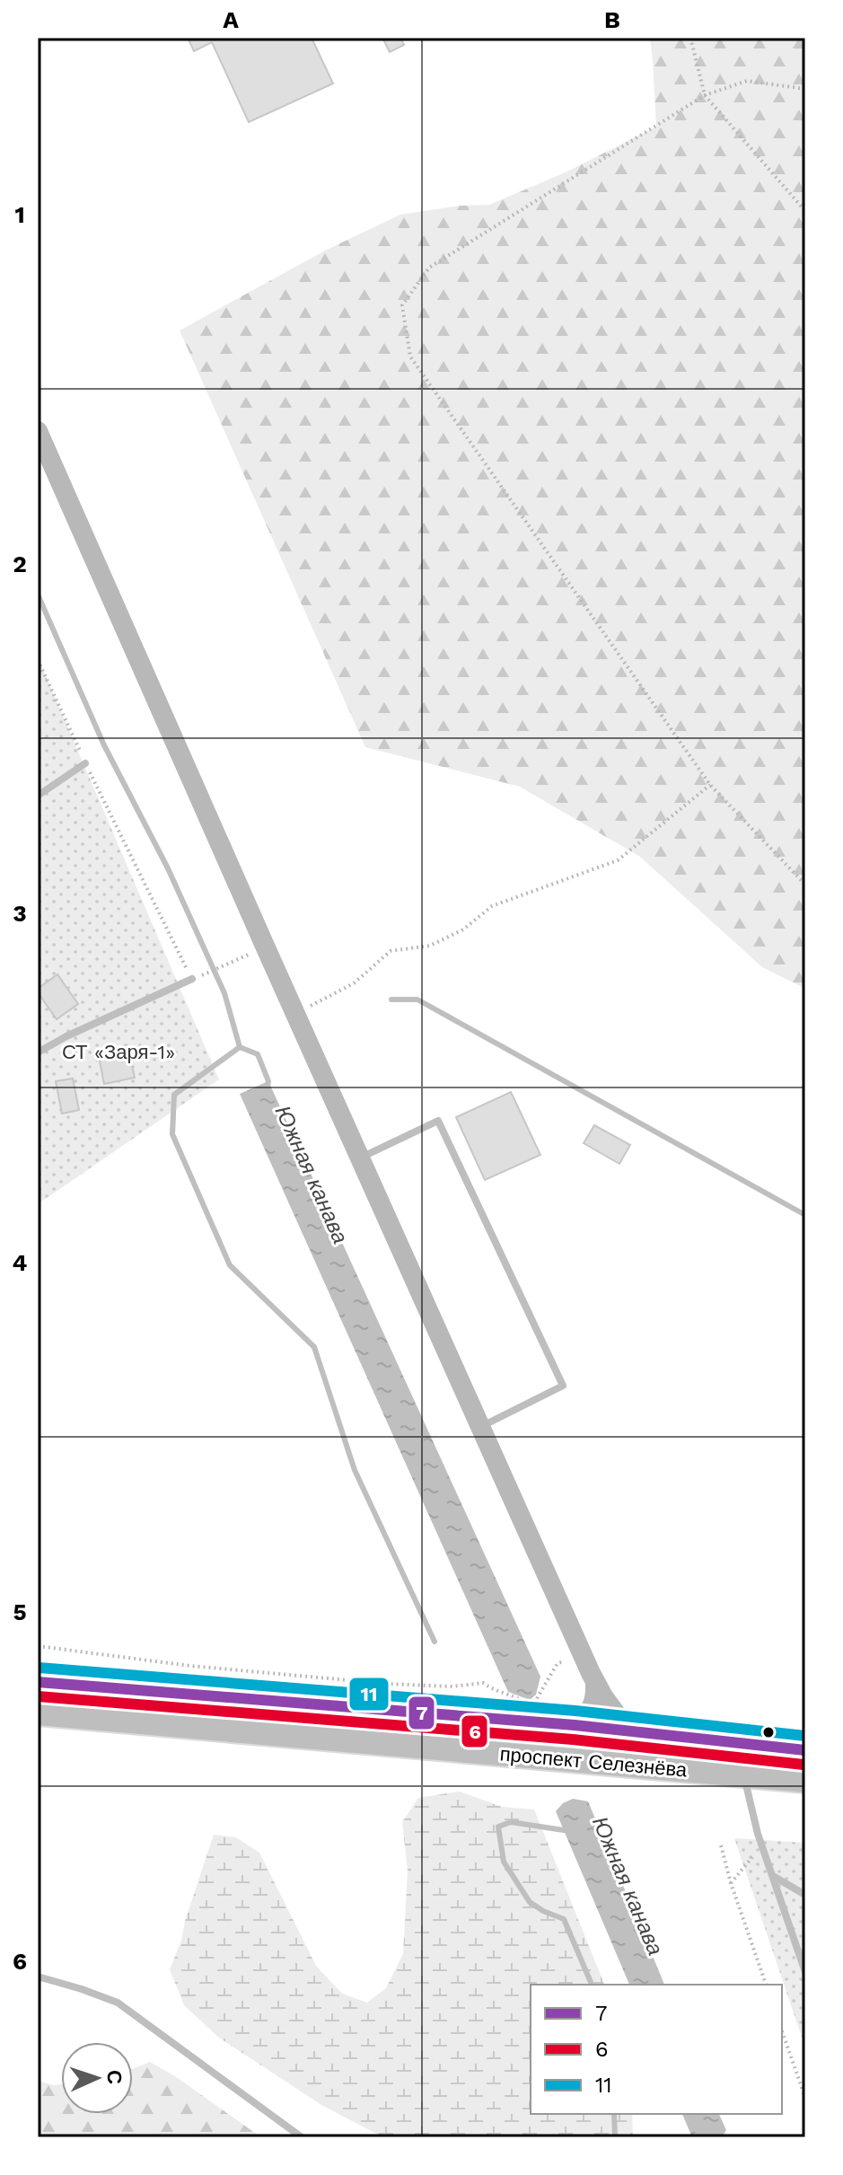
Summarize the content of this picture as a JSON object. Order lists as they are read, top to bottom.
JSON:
{
  "streets": {
    "main road": ["проспект Селезнёва"]
  },
  "water": ["Южная канава"],
  "parks": ["СТ «Заря-1»"],
  "lines": ["transit line 11", "transit line 7", "transit line 6"],
  "legend": ["7", "6", "11"],
  "north": "right",
  "grid": {
    "columns": ["A", "B"],
    "rows": [
      "1",
      "2",
      "3",
      "4",
      "5",
      "6"
    ]
  }
}
